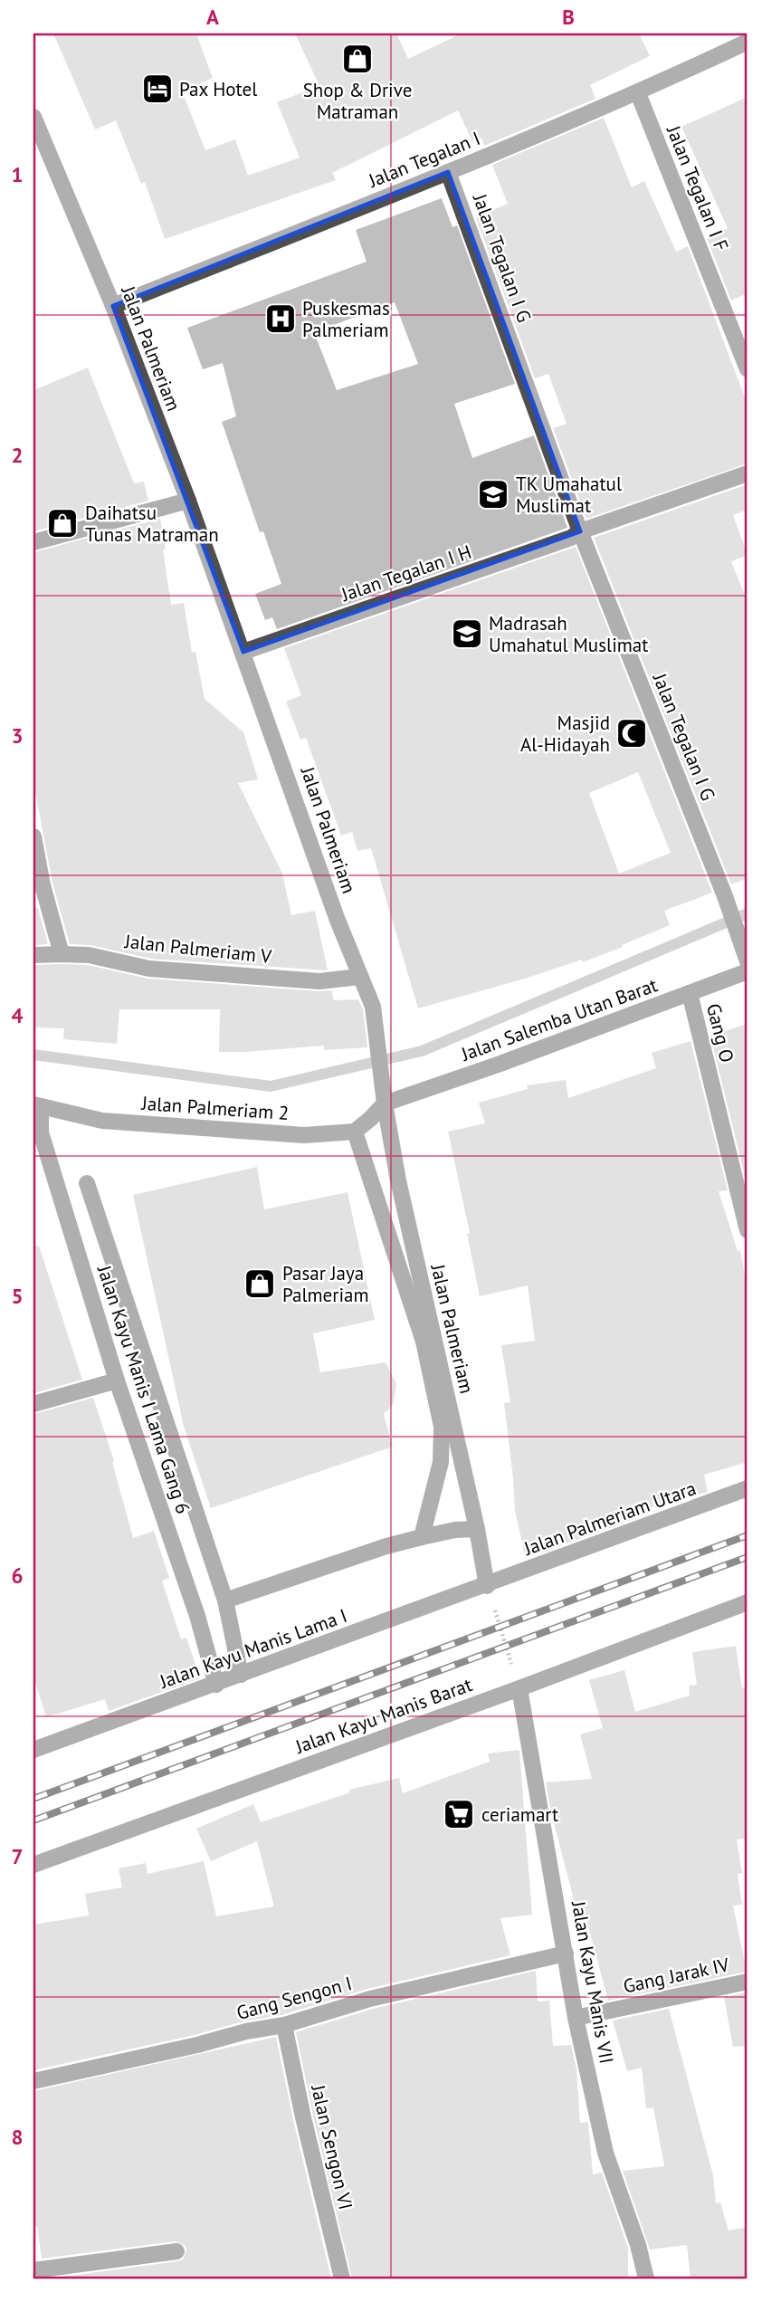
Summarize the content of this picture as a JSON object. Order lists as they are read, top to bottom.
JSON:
{
  "streets": {
    "street": [
      "Jalan Tegalan I",
      "Jalan Tegalan I F",
      "Jalan Tegalan I G",
      "Jalan Palmeriam",
      "Jalan Tegalan I H",
      "Jalan Palmeriam V",
      "Jalan Salemba Utan Barat",
      "Gang O",
      "Jalan Palmeriam 2",
      "Jalan Kayu Manis I Lama Gang 6",
      "Jalan Palmeriam Utara",
      "Jalan Kayu Manis Lama I",
      "Jalan Kayu Manis Barat",
      "Gang Jarak IV",
      "Jalan Kayu Manis VII",
      "Gang Sengon I",
      "Jalan Sengon VI"
    ]
  },
  "crossings": [
    ["Jalan Tegalan I", "Jalan Tegalan I F"],
    ["Jalan Tegalan I", "Jalan Tegalan I G"],
    ["Jalan Tegalan I", "Jalan Palmeriam"],
    ["Jalan Tegalan I G", "Jalan Tegalan I H"],
    ["Jalan Palmeriam", "Jalan Tegalan I H"],
    ["Jalan Palmeriam", "Jalan Palmeriam V"],
    ["Jalan Palmeriam", "Jalan Salemba Utan Barat"],
    ["Jalan Palmeriam", "Jalan Palmeriam Utara"],
    ["Jalan Palmeriam", "Jalan Kayu Manis Lama I"],
    ["Jalan Salemba Utan Barat", "Gang O"],
    ["Jalan Palmeriam 2", "Jalan Kayu Manis I Lama Gang 6"],
    ["Jalan Kayu Manis I Lama Gang 6", "Jalan Kayu Manis Lama I"],
    ["Jalan Palmeriam Utara", "Jalan Kayu Manis Lama I"],
    ["Jalan Kayu Manis Barat", "Jalan Kayu Manis VII"],
    ["Gang Jarak IV", "Jalan Kayu Manis VII"],
    ["Jalan Kayu Manis VII", "Gang Sengon I"],
    ["Gang Sengon I", "Jalan Sengon VI"]
  ],
  "places": {
    "shop": ["Shop & Drive Matraman", "Daihatsu Tunas Matraman", "Pasar Jaya Palmeriam"],
    "hotel": ["Pax Hotel"],
    "hospital": ["Puskesmas Palmeriam"],
    "school or university": ["TK Umahatul Muslimat", "Madrasah Umahatul Muslimat"],
    "mosque": ["Masjid Al-Hidayah"],
    "supermarket": ["ceriamart"]
  },
  "grid": {
    "columns": ["A", "B"],
    "rows": [
      "1",
      "2",
      "3",
      "4",
      "5",
      "6",
      "7",
      "8"
    ]
  }
}
